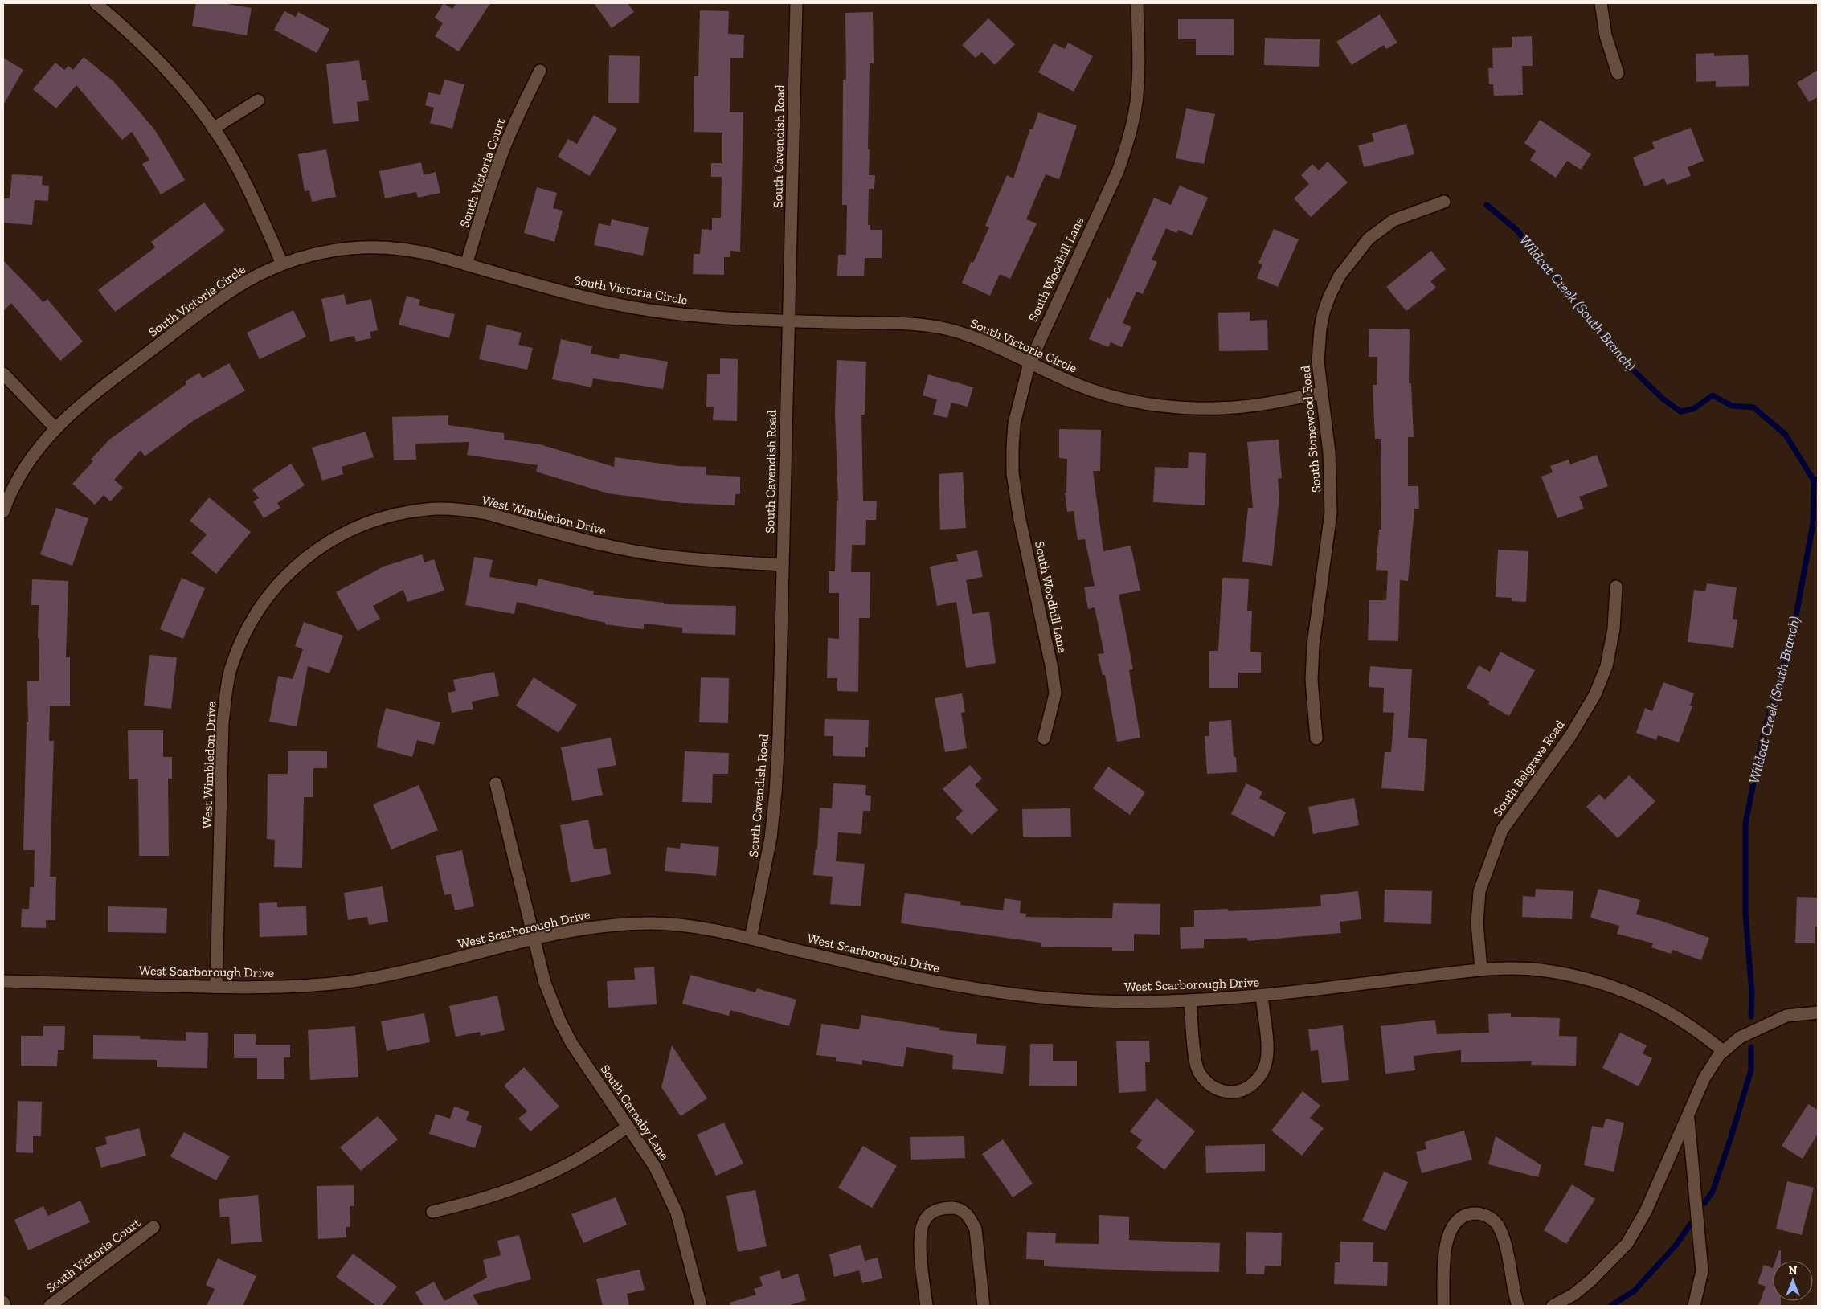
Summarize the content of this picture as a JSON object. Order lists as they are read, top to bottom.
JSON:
{
  "streets": {
    "street": [
      "South Cavendish Road",
      "South Victoria Court",
      "South Woodhill Lane",
      "South Victoria Circle",
      "South Stonewood Road",
      "West Wimbledon Drive",
      "South Belgrave Road",
      "West Scarborough Drive",
      "South Carnaby Lane"
    ]
  },
  "crossings": [
    ["South Cavendish Road", "South Victoria Circle"],
    ["South Cavendish Road", "West Wimbledon Drive"],
    ["South Cavendish Road", "West Scarborough Drive"],
    ["South Victoria Court", "South Victoria Circle"],
    ["South Woodhill Lane", "South Victoria Circle"],
    ["South Victoria Circle", "South Stonewood Road"],
    ["West Wimbledon Drive", "West Scarborough Drive"],
    ["South Belgrave Road", "West Scarborough Drive"],
    ["West Scarborough Drive", "South Carnaby Lane"]
  ],
  "water": ["Wildcat Creek (South Branch)"],
  "north": "top"
}
